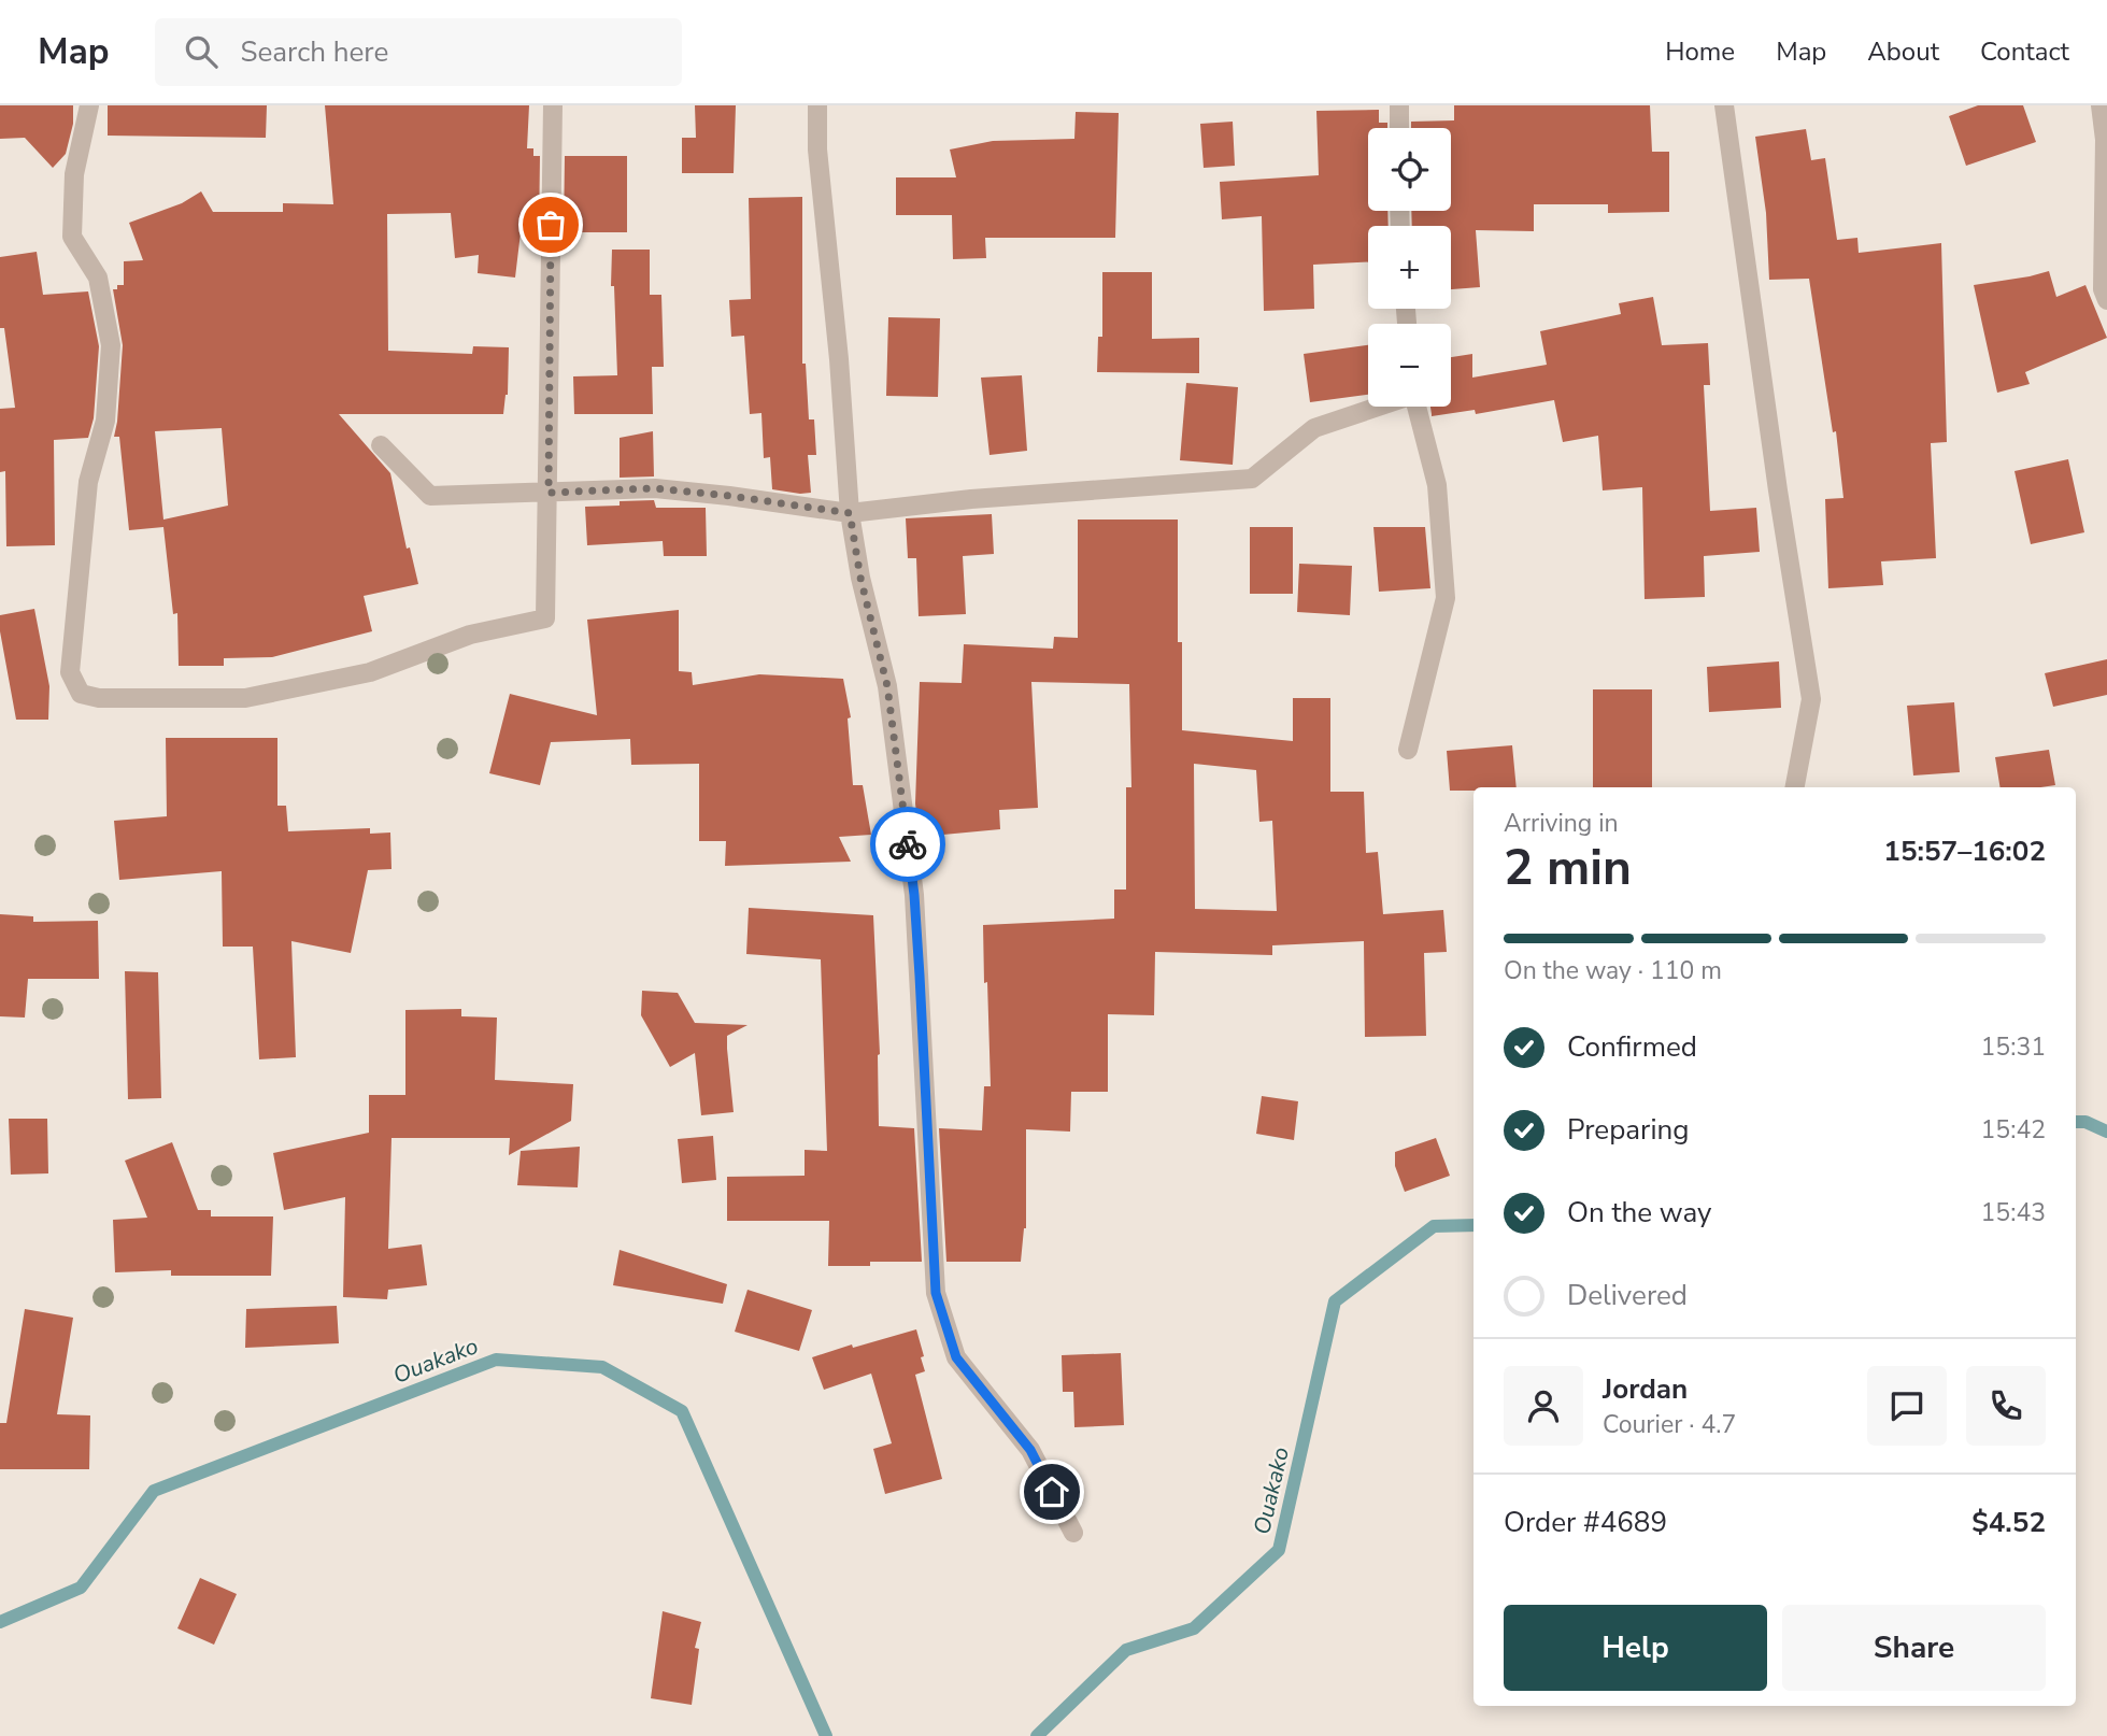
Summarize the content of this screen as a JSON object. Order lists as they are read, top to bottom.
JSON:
{
  "water": ["Ouakako"],
  "page": {
    "header": "Map",
    "search": "Search here",
    "nav": [
      "Home",
      "Map",
      "About",
      "Contact"
    ],
    "map_buttons": ["+", "−"],
    "heading": ["2 min", "Arriving in", "15:57–16:02"],
    "panel": [
      "Jordan",
      "Courier · 4.7",
      "Order #4689",
      "$4.52"
    ],
    "bar": "On the way · 110 m",
    "list": [
      ["Confirmed", "15:31"],
      ["Preparing", "15:42"],
      ["On the way", "15:43"],
      "Delivered"
    ],
    "buttons": ["Help", "Share"]
  }
}
